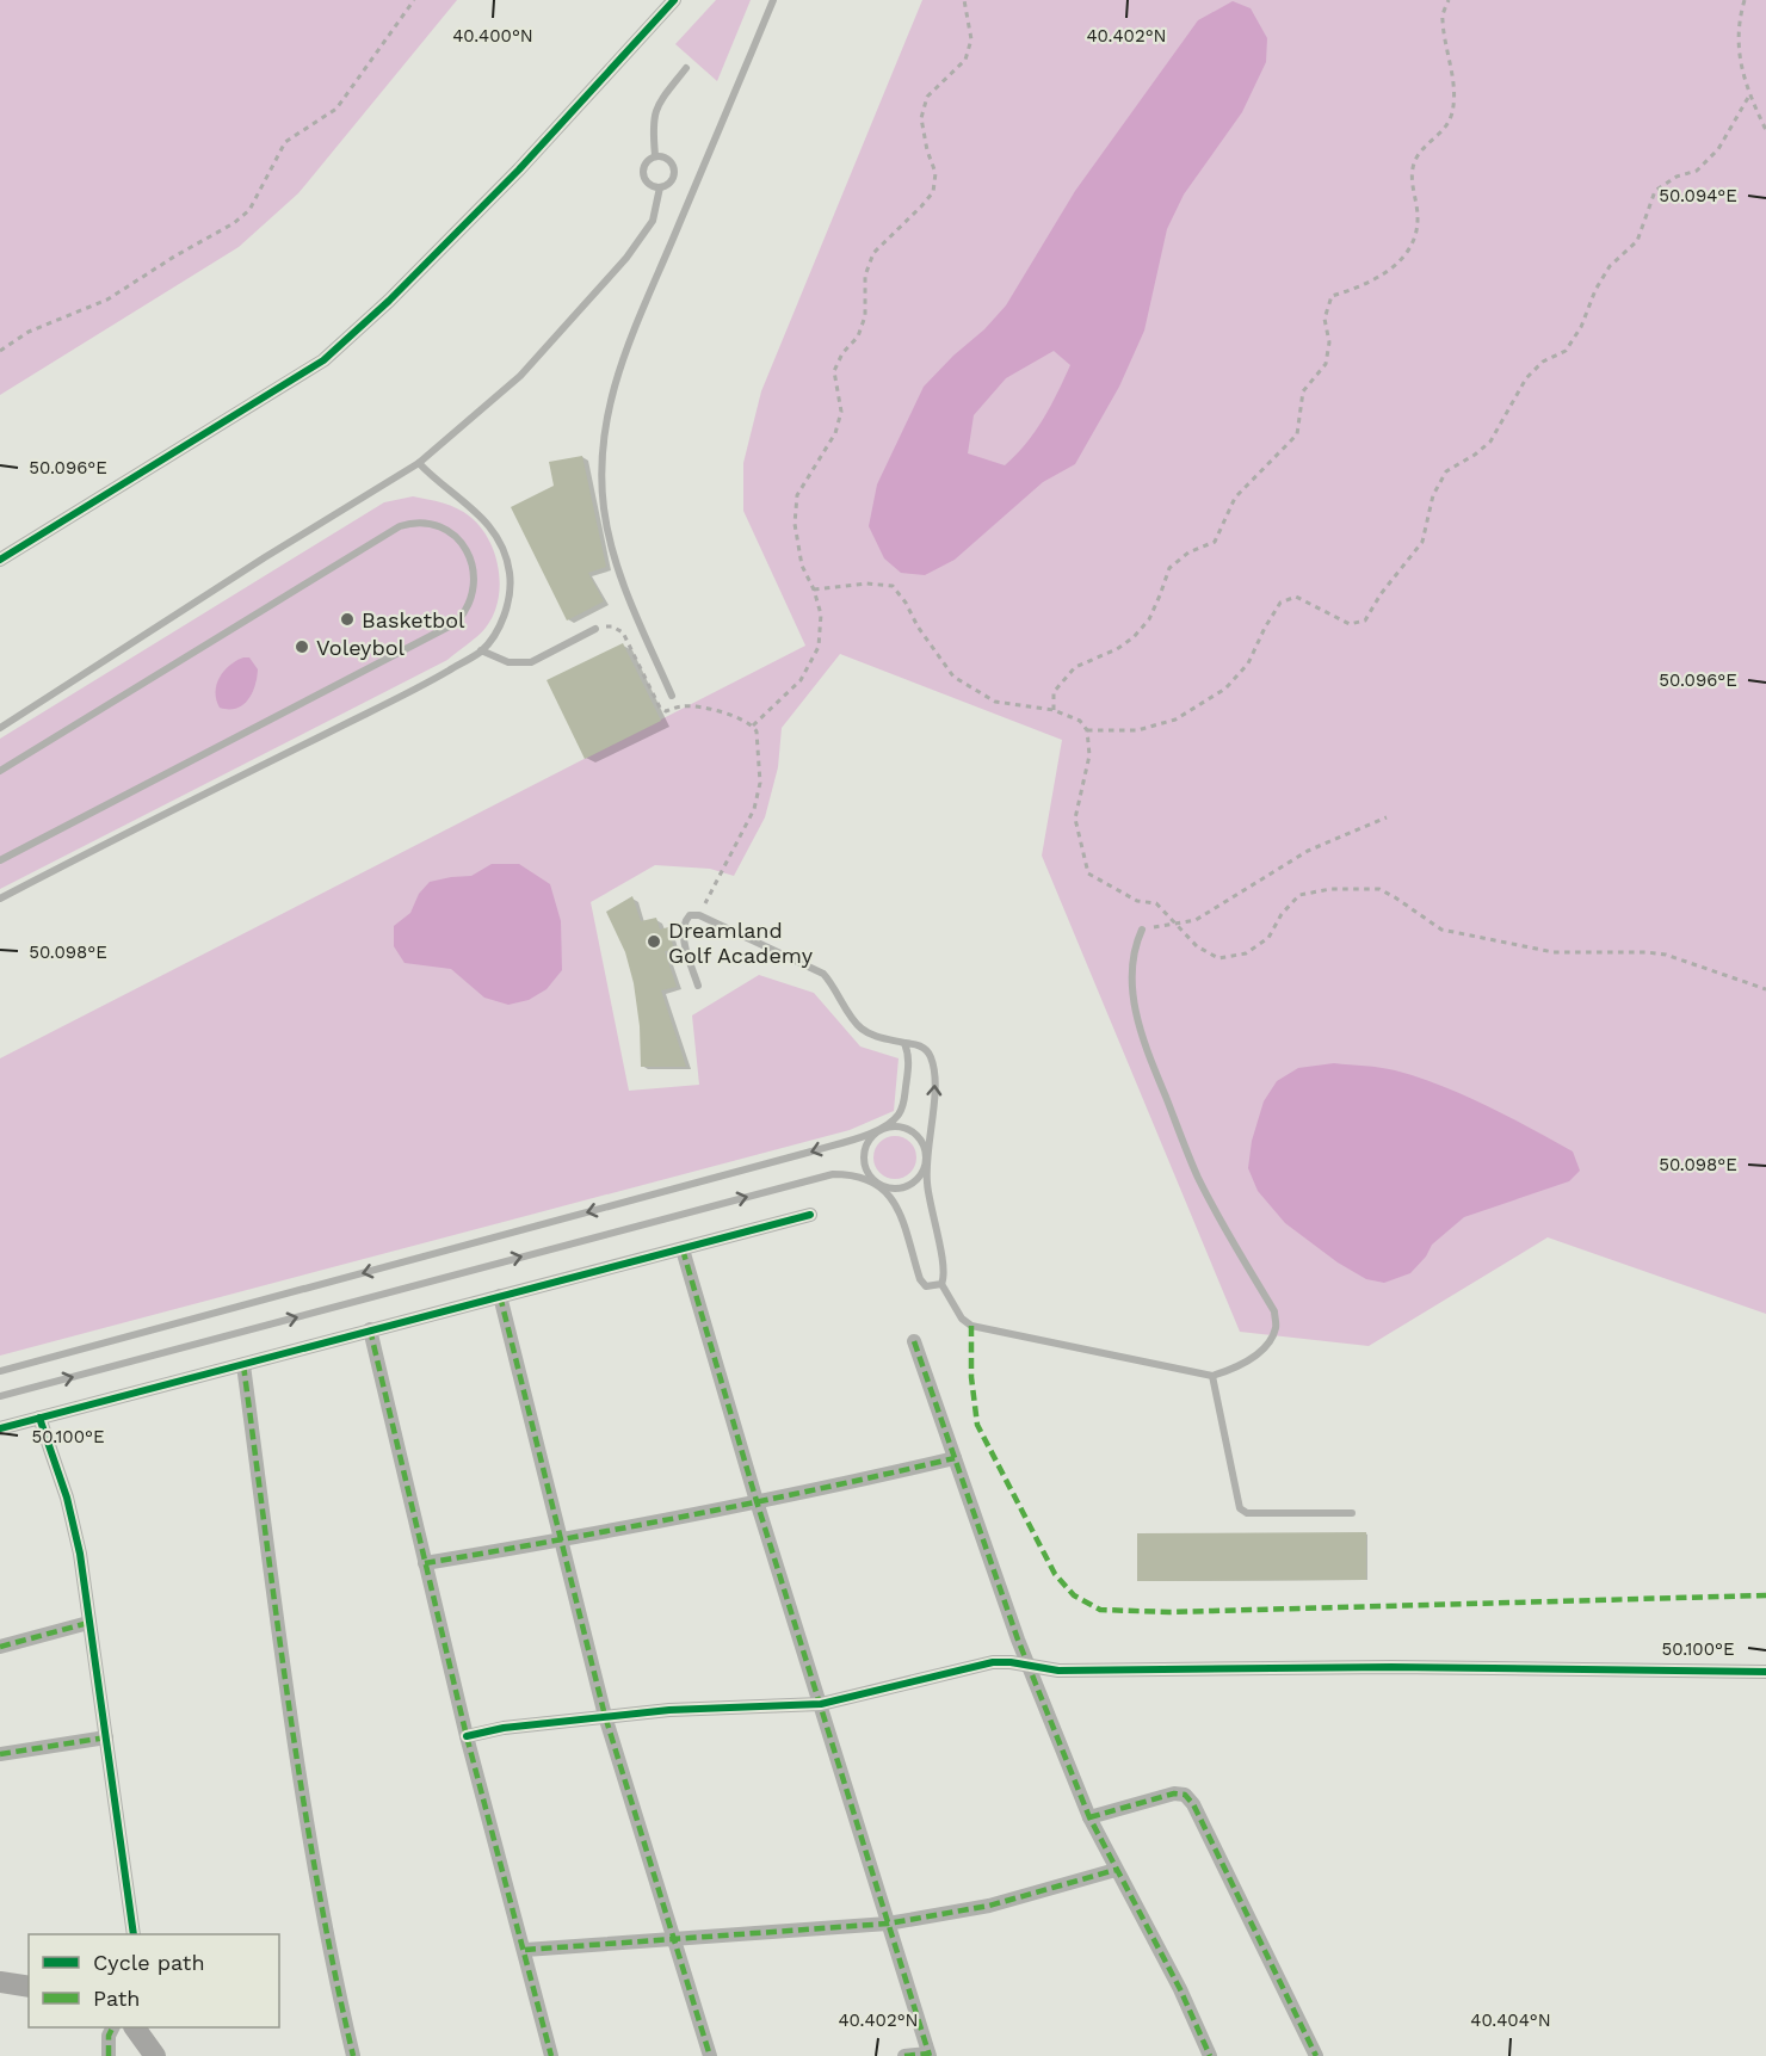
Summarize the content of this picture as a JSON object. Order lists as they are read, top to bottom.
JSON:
{
  "places": ["Basketbol", "Voleybol", "Dreamland Golf Academy"],
  "legend": ["Cycle path", "Path"],
  "coordinates": [
    "40.400°N",
    "40.402°N",
    "50.094°E",
    "50.096°E",
    "50.098°E",
    "50.100°E",
    "40.404°N"
  ]
}
